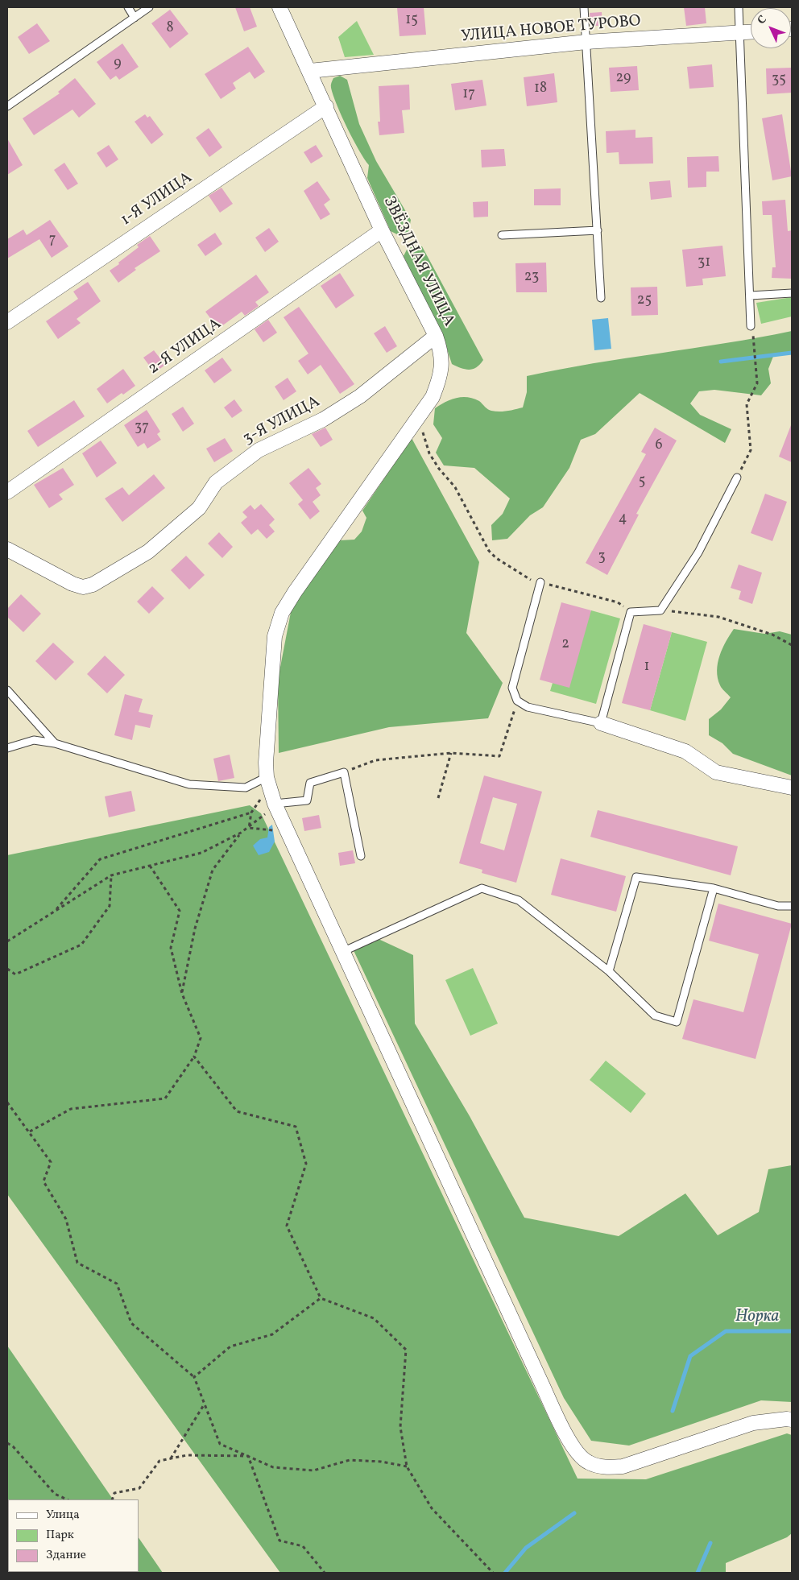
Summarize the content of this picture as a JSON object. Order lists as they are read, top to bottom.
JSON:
{
  "streets": {
    "street": [
      "УЛИЦА НОВОЕ ТУРОВО",
      "1-Я УЛИЦА",
      "ЗВЁЗДНАЯ УЛИЦА",
      "2-Я УЛИЦА",
      "3-Я УЛИЦА"
    ]
  },
  "crossings": [
    ["УЛИЦА НОВОЕ ТУРОВО", "ЗВЁЗДНАЯ УЛИЦА"],
    ["1-Я УЛИЦА", "ЗВЁЗДНАЯ УЛИЦА"],
    ["ЗВЁЗДНАЯ УЛИЦА", "2-Я УЛИЦА"],
    ["ЗВЁЗДНАЯ УЛИЦА", "3-Я УЛИЦА"]
  ],
  "water": ["Норка"],
  "house_numbers": [
    "15",
    "8",
    "9",
    "29",
    "35",
    "18",
    "17",
    "7",
    "31",
    "23",
    "25",
    "37",
    "6",
    "5",
    "4",
    "3",
    "2",
    "1"
  ],
  "legend": ["Улица", "Парк", "Здание"],
  "north": "top left"
}
